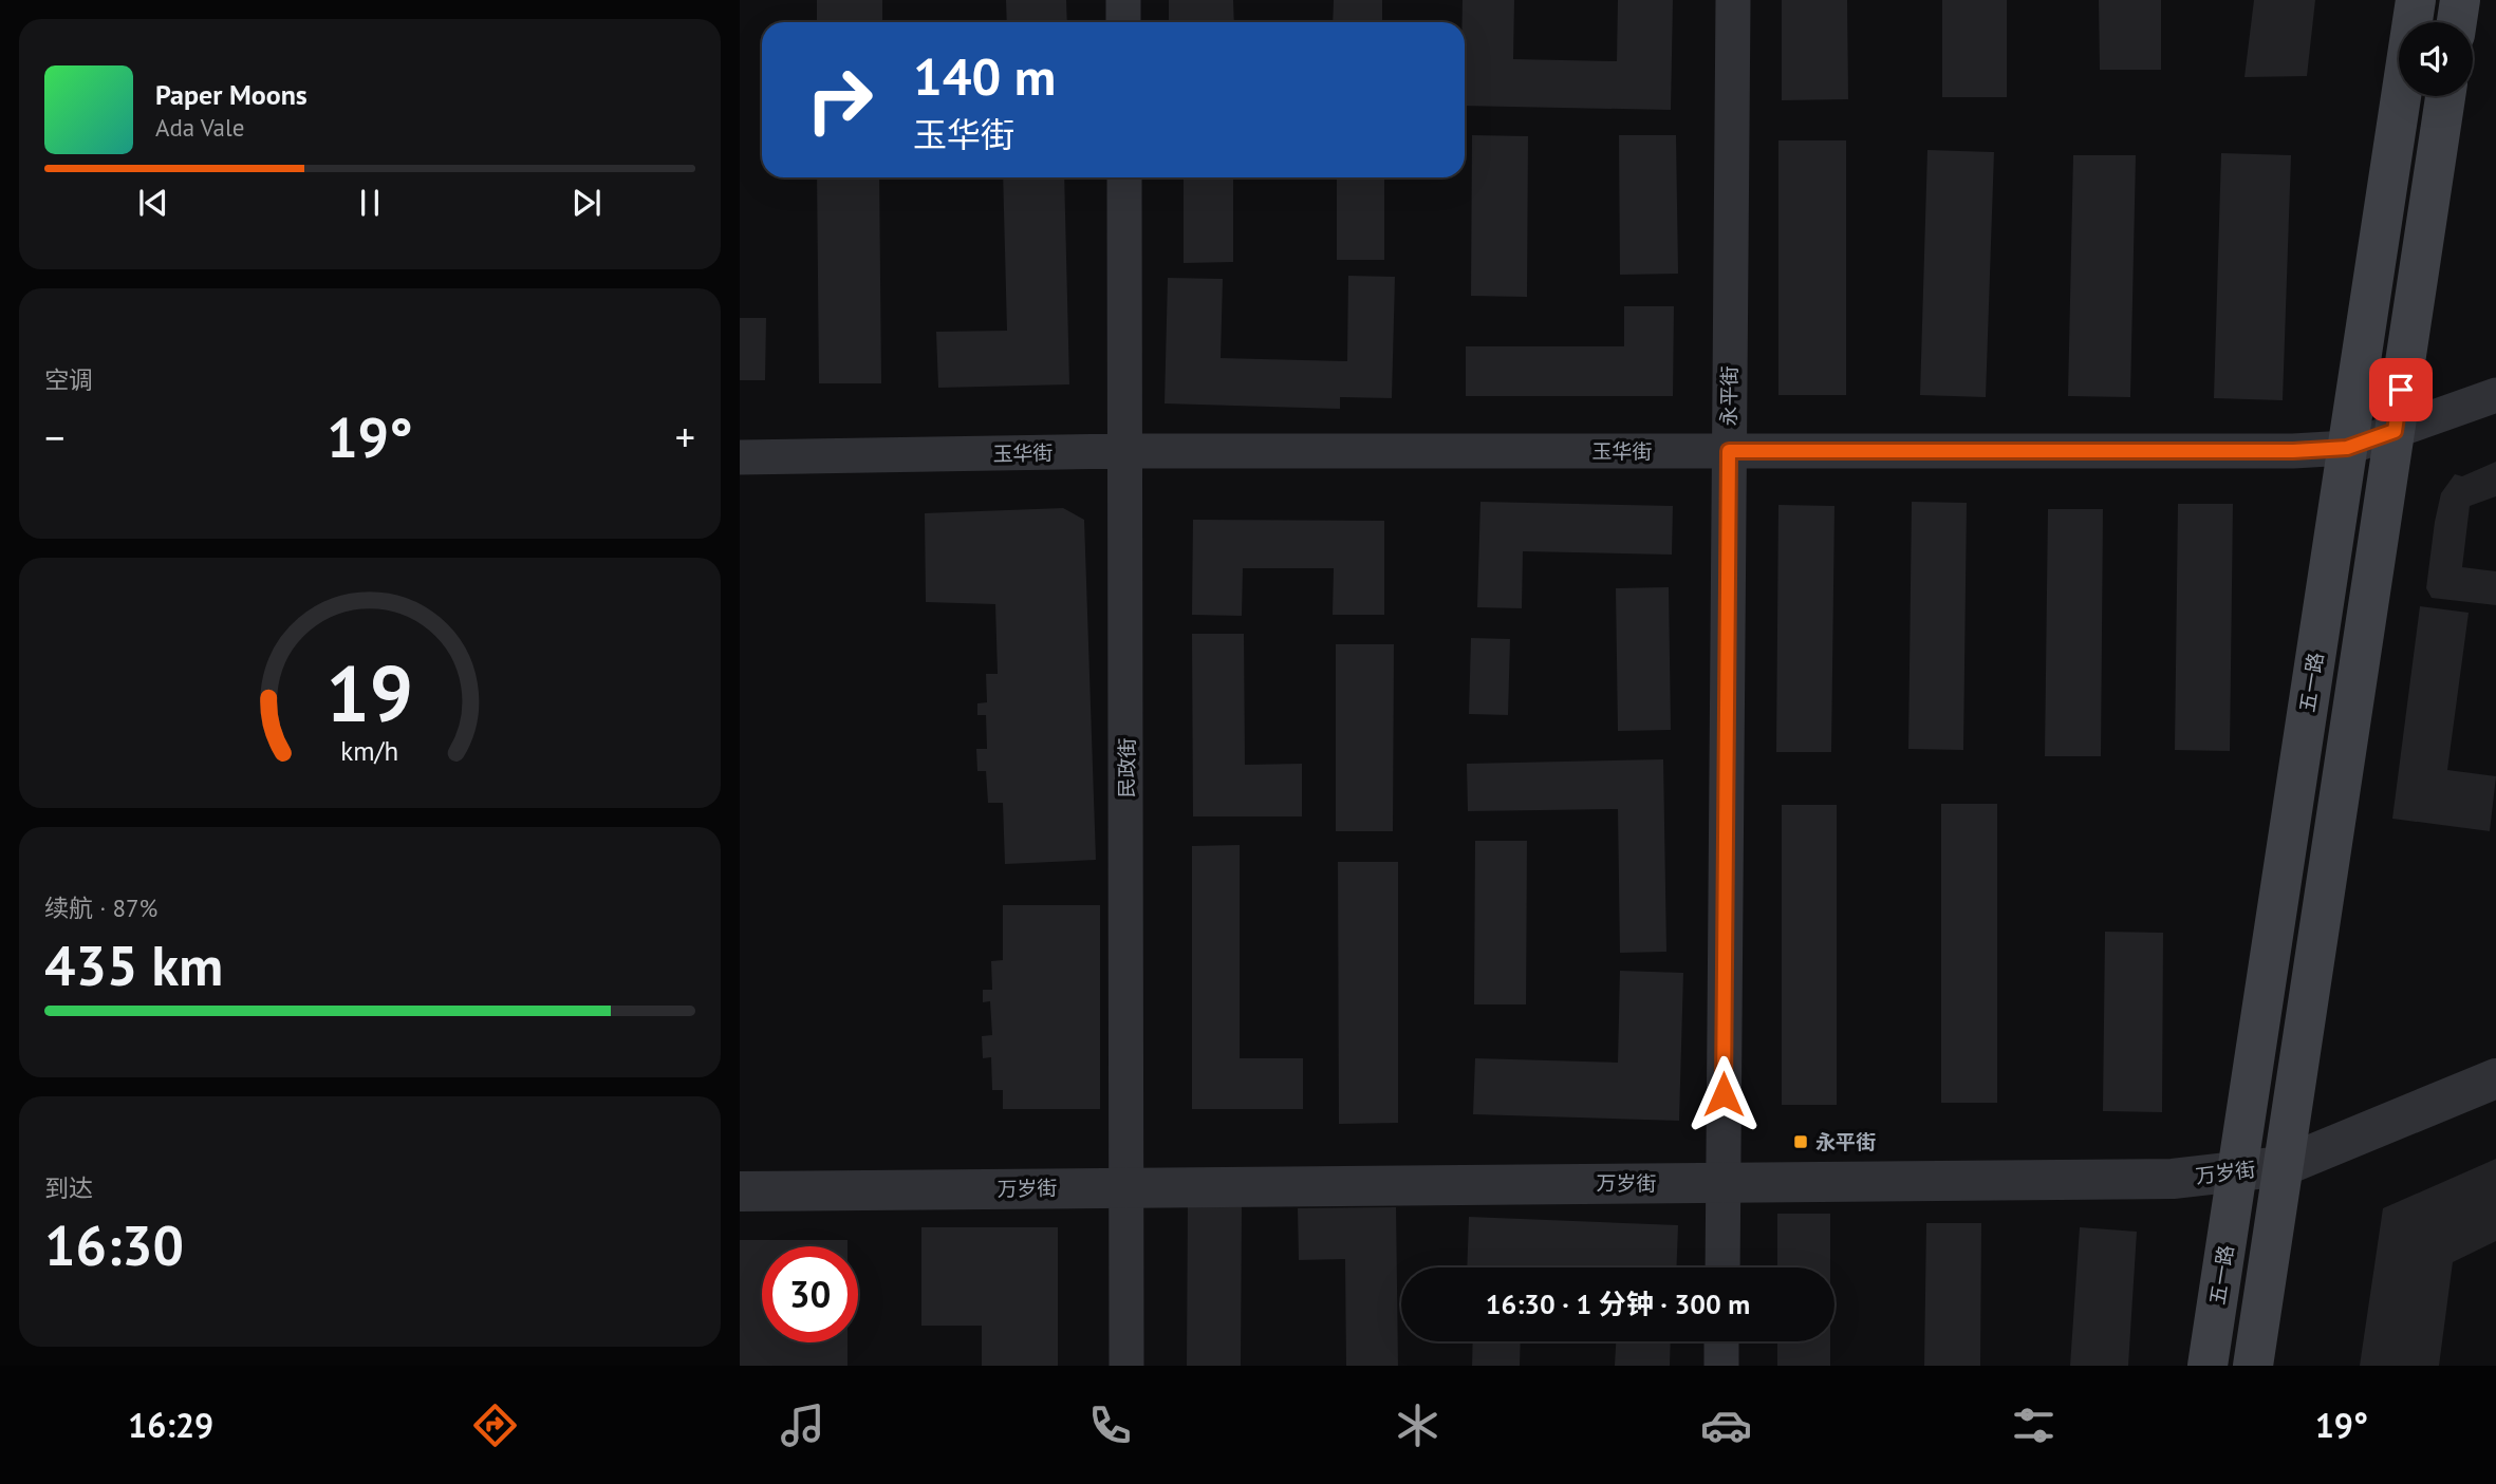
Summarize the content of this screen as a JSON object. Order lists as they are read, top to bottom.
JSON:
{
  "streets": {
    "main road": ["五一路"],
    "street": [
      "永平街",
      "玉华街",
      "民政街",
      "万岁街"
    ]
  },
  "crossings": [
    ["永平街", "玉华街"],
    ["永平街", "万岁街"],
    ["玉华街", "五一路"],
    ["玉华街", "民政街"],
    ["五一路", "万岁街"],
    ["民政街", "万岁街"]
  ],
  "places": {
    "transit": ["永平街"]
  },
  "page": {
    "turn": ["140 m", "玉华街"],
    "song": ["Paper Moons", "Ada Vale"],
    "tile": [
      "空调",
      ["续航 · 87%", "435 km"],
      ["到达", "16:30"]
    ],
    "heat": ["−", "19°", "+"],
    "limit": "30",
    "trip": "16:30 · 1 分钟 · 300 m",
    "tabs": ["16:29", "19°"],
    "gauge": ["19", "km/h"]
  }
}
